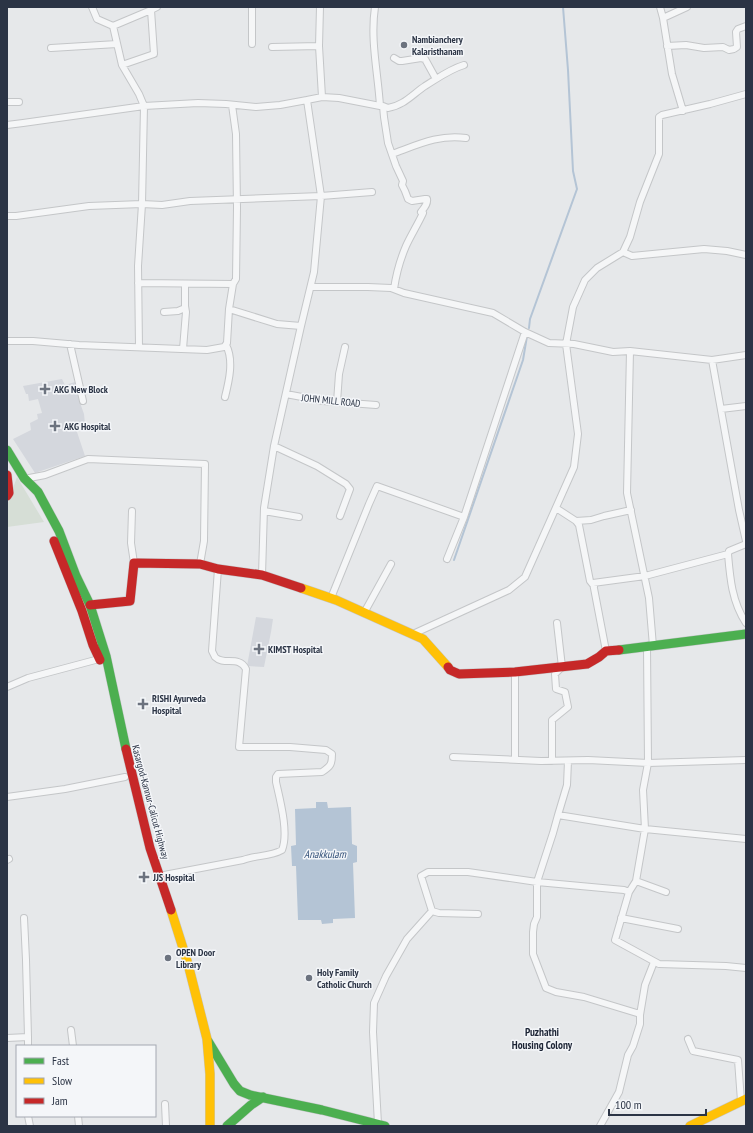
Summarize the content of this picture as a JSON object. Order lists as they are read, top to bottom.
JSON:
{
  "streets": {
    "main road": ["Kasargod-Kannur-Calicut Highway"],
    "street": ["JOHN MILL ROAD"]
  },
  "districts": ["Puzhathi Housing Colony"],
  "water": ["Anakkulam"],
  "places": {
    "other": ["Nambianchery Kalaristhanam", "OPEN Door Library", "Holy Family Catholic Church"],
    "health": [
      "AKG New Block",
      "AKG Hospital",
      "KIMST Hospital",
      "RISHI Ayurveda Hospital",
      "JJS Hospital"
    ]
  },
  "legend": ["Fast", "Slow", "Jam"],
  "scale_bar": "100 m"
}
